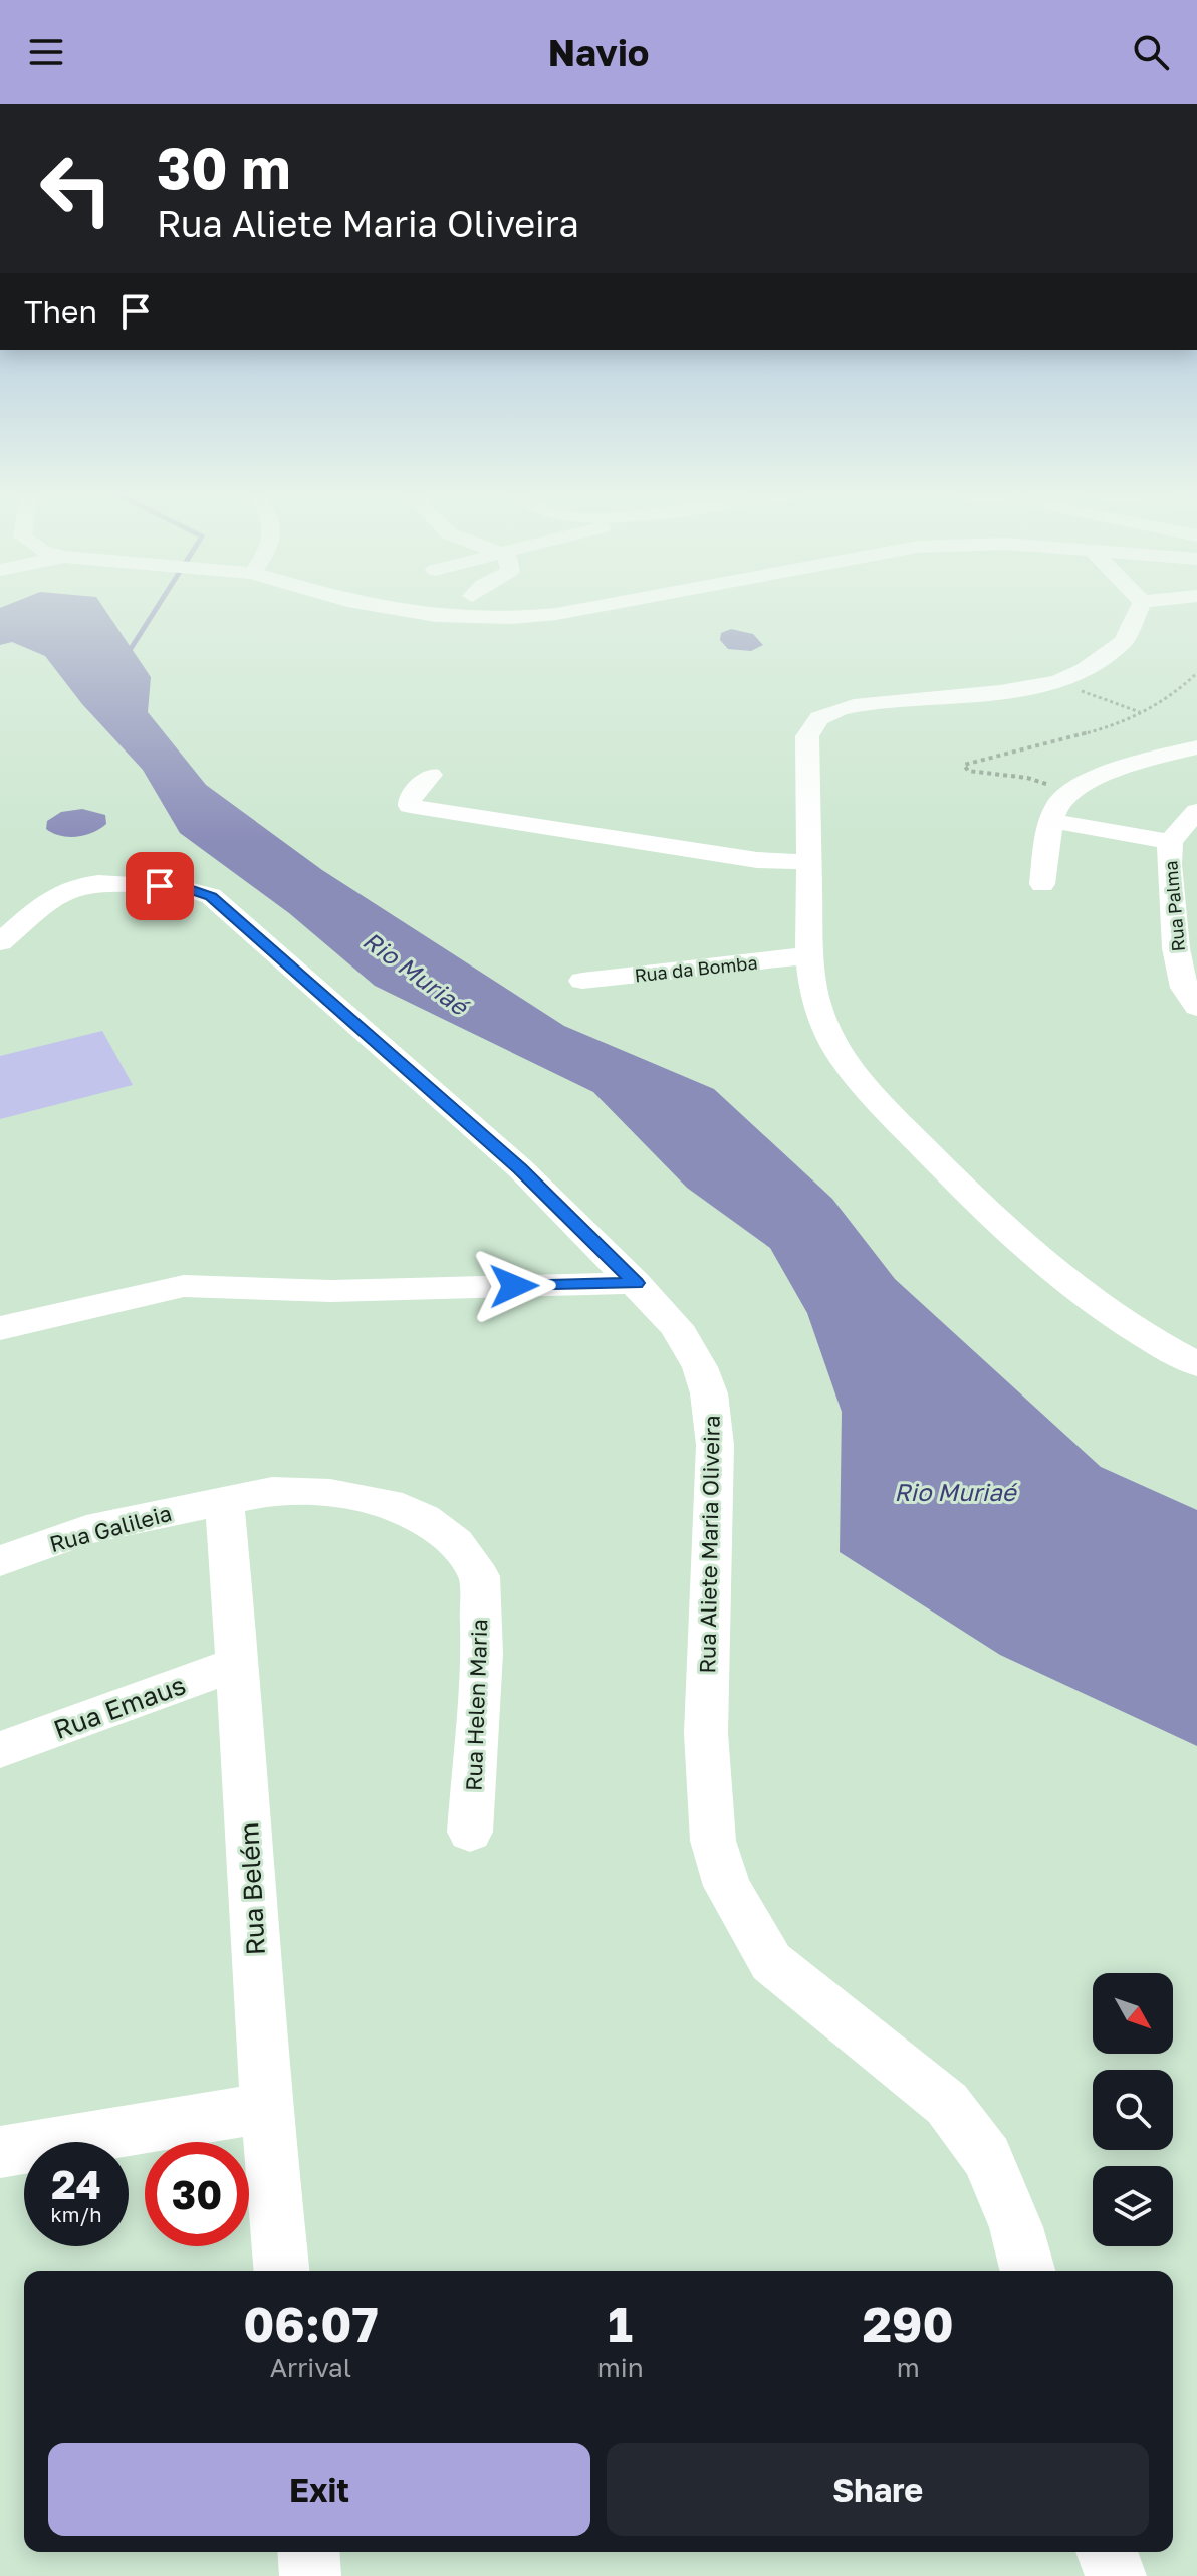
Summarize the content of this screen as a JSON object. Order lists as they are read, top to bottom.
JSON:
{
  "streets": {
    "street": [
      "Rua Palma",
      "Rua da Bomba",
      "Rua Galileia",
      "Rua Aliete Maria Oliveira",
      "Rua Helen Maria",
      "Rua Emaus",
      "Rua Belém"
    ]
  },
  "crossings": [
    ["Rua Galileia", "Rua Helen Maria"],
    ["Rua Galileia", "Rua Belém"],
    ["Rua Helen Maria", "Rua Belém"],
    ["Rua Emaus", "Rua Belém"]
  ],
  "water": ["Rio Muriaé"],
  "north": "bottom right",
  "page": {
    "header": "Navio",
    "turn": ["30 m", "Rua Aliete Maria Oliveira"],
    "then": "Then",
    "speed": "24 km/h",
    "limit": "30",
    "eta": [
      "06:07",
      "Arrival",
      "1",
      "min",
      "290",
      "m"
    ],
    "buttons": ["Exit", "Share"]
  }
}
